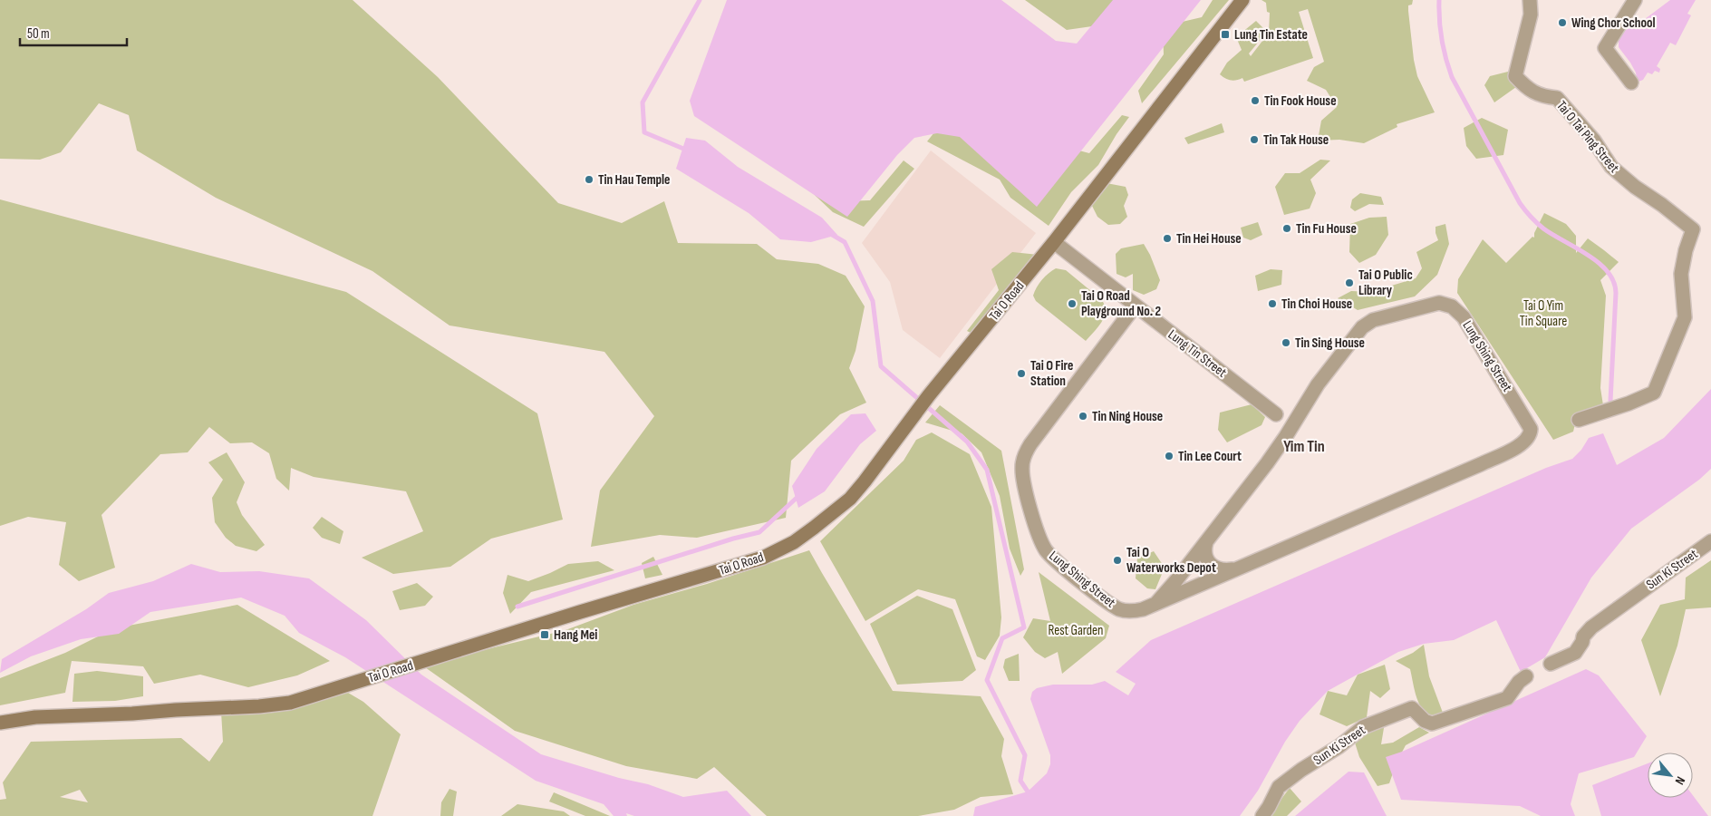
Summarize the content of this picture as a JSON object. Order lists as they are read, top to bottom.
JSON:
{
  "streets": {
    "main road": ["Tai O Road"],
    "street": [
      "Tai O Tai Ping Street",
      "Lung Tin Street",
      "Lung Shing Street",
      "Sun Ki Street"
    ]
  },
  "crossings": [
    ["Tai O Road", "Lung Tin Street"],
    ["Lung Tin Street", "Lung Shing Street"]
  ],
  "districts": ["Yim Tin"],
  "parks": ["Tai O Yim Tin Square", "Rest Garden"],
  "places": {
    "other": [
      "Wing Chor School",
      "Tin Fook House",
      "Tin Tak House",
      "Tin Hau Temple",
      "Tin Fu House",
      "Tin Hei House",
      "Tai O Public Library",
      "Tai O Road Playground No. 2",
      "Tin Choi House",
      "Tin Sing House",
      "Tai O Fire Station",
      "Tin Ning House",
      "Tin Lee Court",
      "Tai O Waterworks Depot"
    ],
    "transit": ["Lung Tin Estate", "Hang Mei"]
  },
  "scale_bar": "50 m",
  "north": "bottom right"
}
